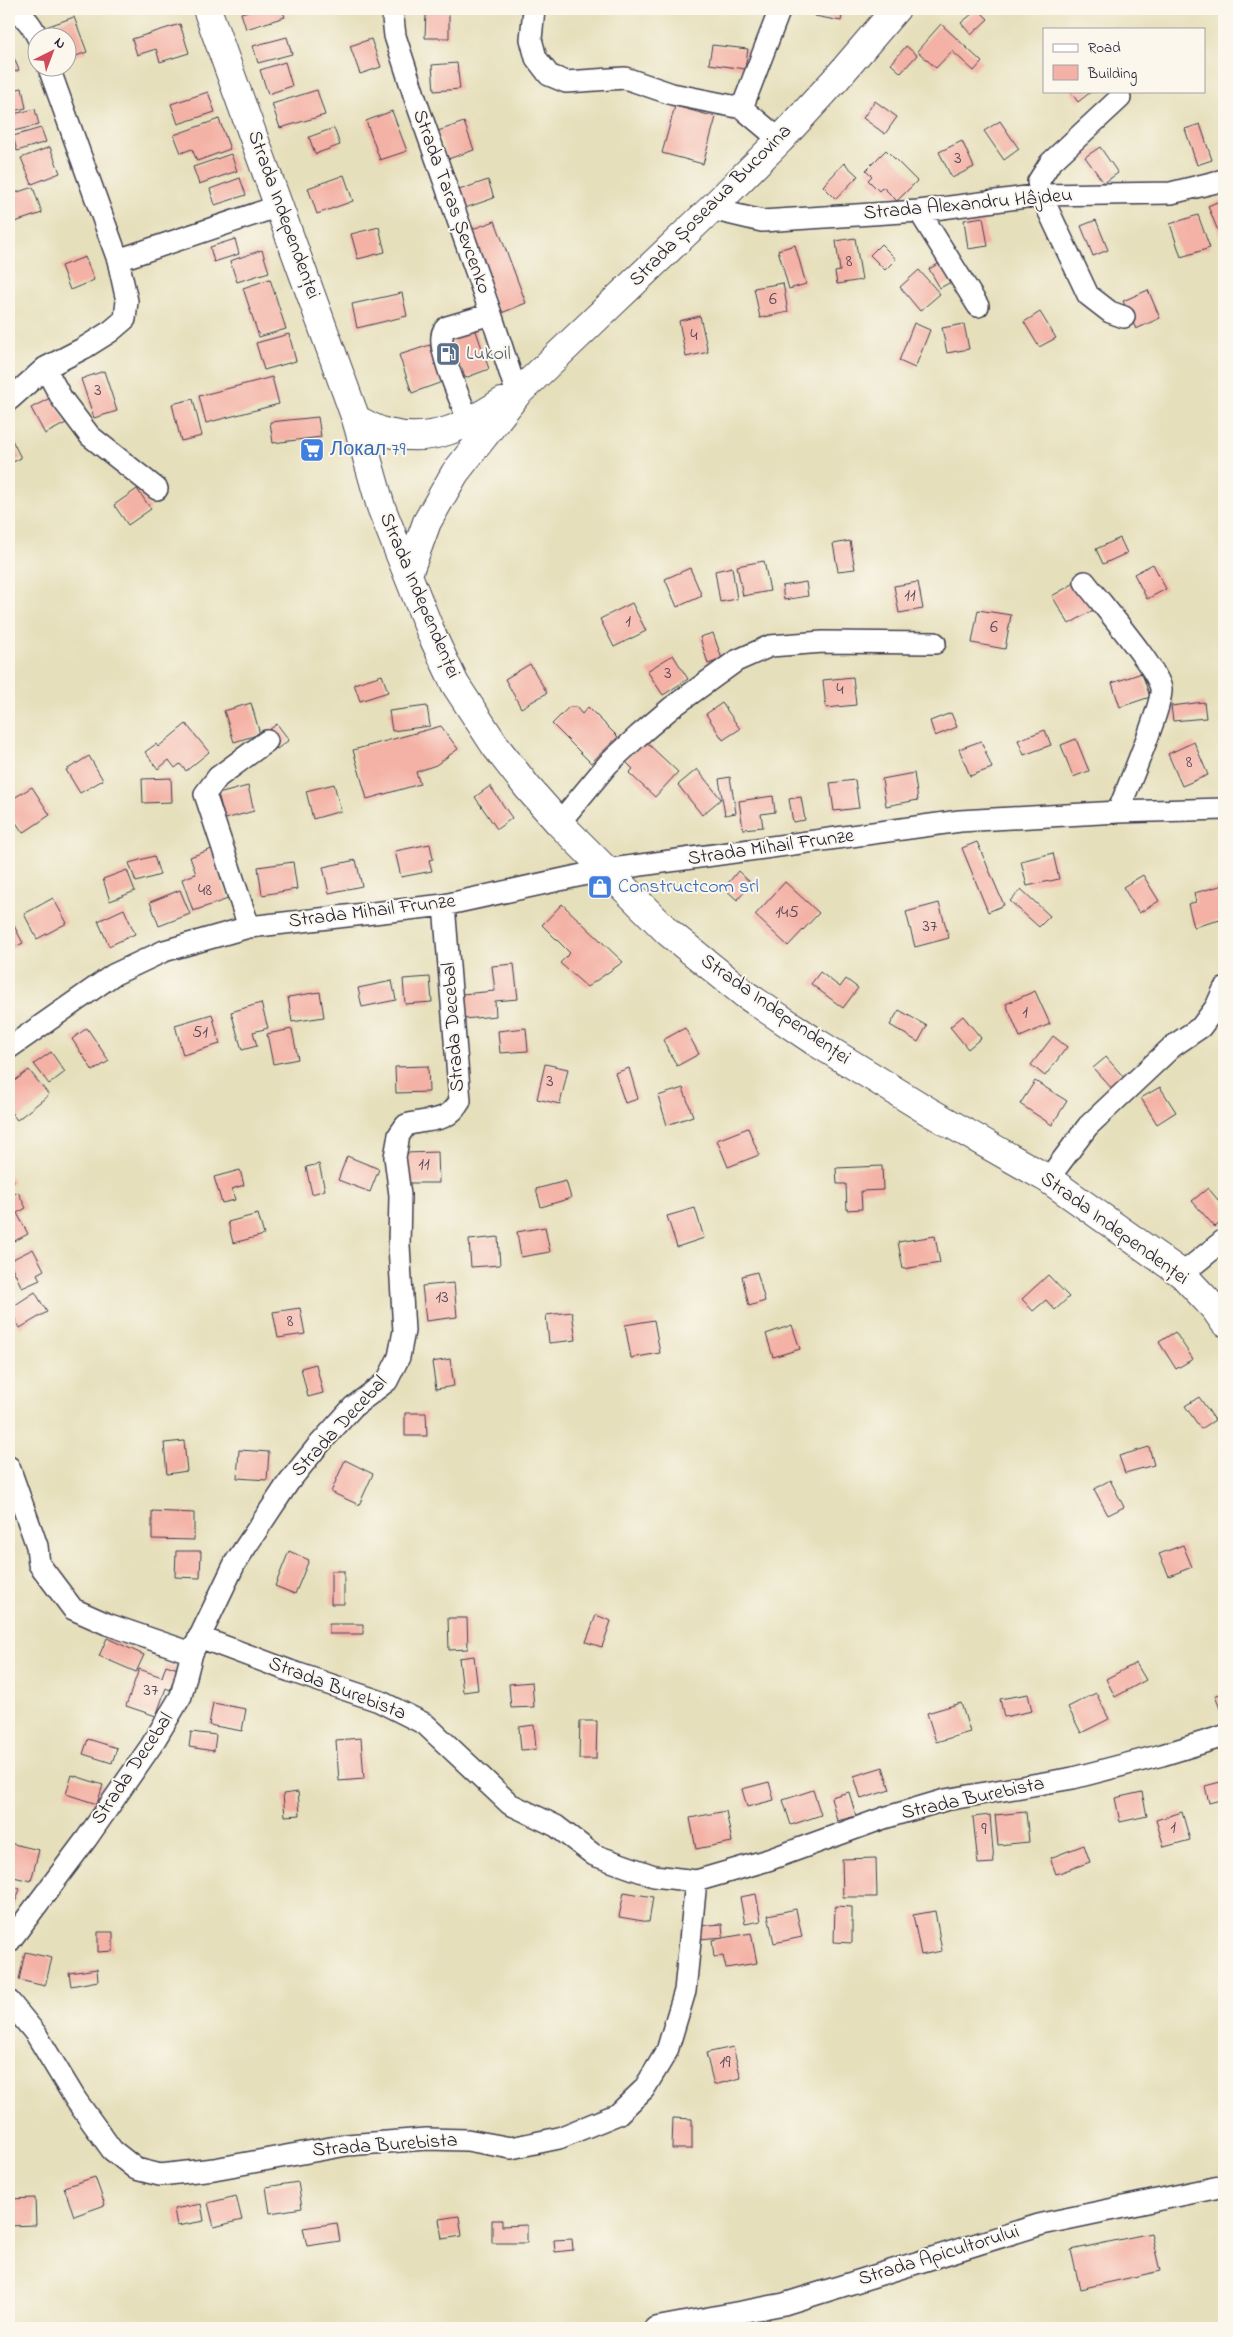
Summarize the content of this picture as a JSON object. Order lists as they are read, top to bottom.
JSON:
{
  "streets": {
    "main road": ["Strada Șoseaua Bucovina", "Strada Independenței"],
    "street": [
      "Strada Taras Șevcenko",
      "Strada Alexandru Hâjdeu",
      "Strada Mihail Frunze",
      "Strada Decebal",
      "Strada Burebista",
      "Strada Apicultorului"
    ]
  },
  "crossings": [
    ["Strada Taras Șevcenko", "Strada Șoseaua Bucovina"],
    ["Strada Alexandru Hâjdeu", "Strada Șoseaua Bucovina"],
    ["Strada Șoseaua Bucovina", "Strada Independenței"],
    ["Strada Independenței", "Strada Mihail Frunze"],
    ["Strada Mihail Frunze", "Strada Decebal"],
    ["Strada Decebal", "Strada Burebista"]
  ],
  "places": {
    "fuel station": ["Lukoil"],
    "supermarket": ["Локал 79"],
    "shop": ["Constructcom srl"]
  },
  "house_numbers": [
    "3",
    "8",
    "6",
    "4",
    "3",
    "11",
    "1",
    "6",
    "3",
    "4",
    "8",
    "48",
    "145",
    "37",
    "1",
    "51",
    "3",
    "11",
    "13",
    "8",
    "37",
    "1",
    "9",
    "19"
  ],
  "legend": ["Road", "Building"],
  "north": "top right"
}
